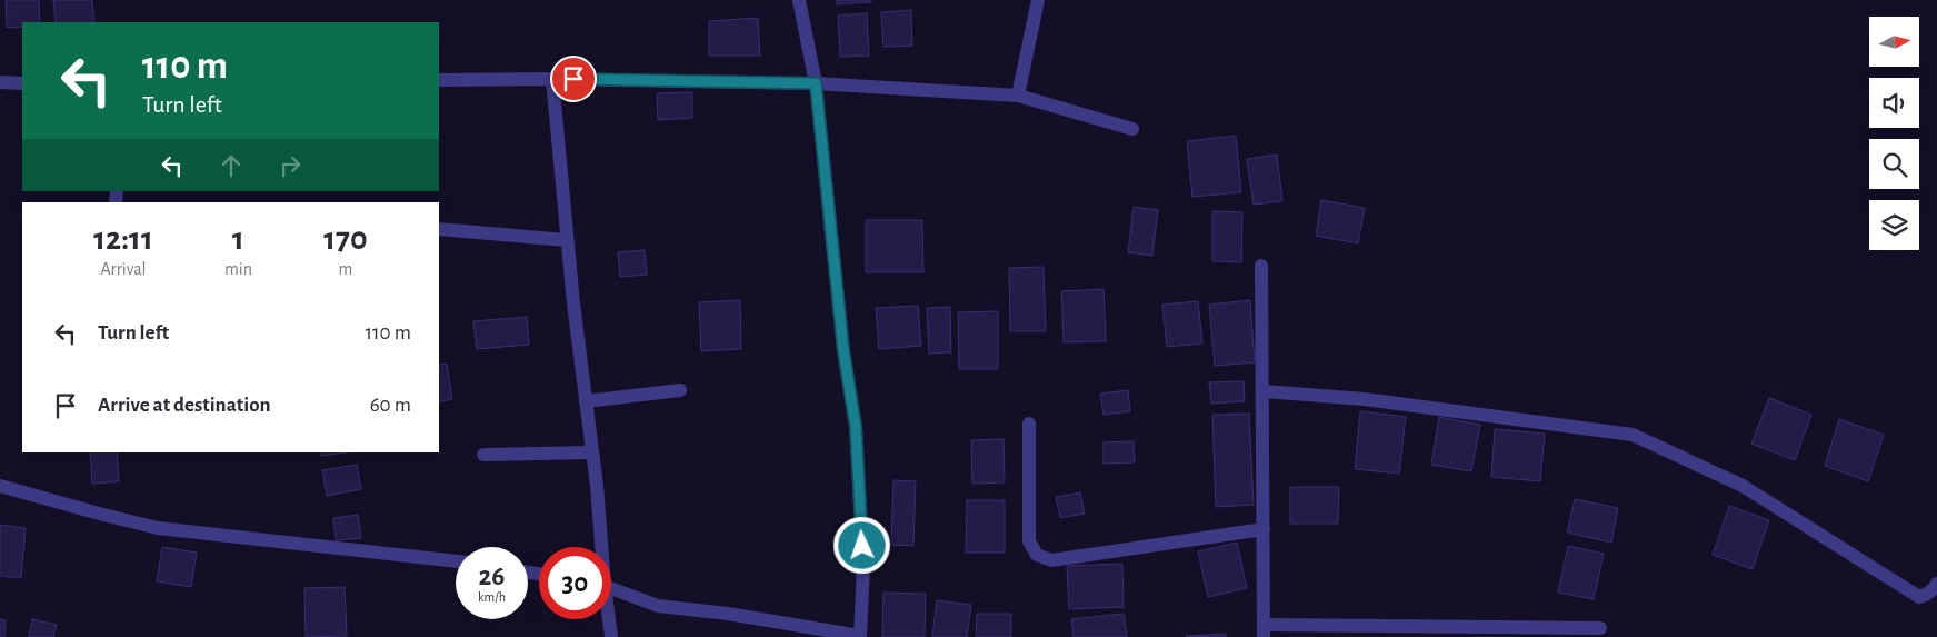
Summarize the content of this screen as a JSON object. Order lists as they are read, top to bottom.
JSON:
{
  "north": "right",
  "page": {
    "turn": ["110 m", "Turn left"],
    "eta": [
      "12:11",
      "Arrival",
      "1",
      "min",
      "170",
      "m"
    ],
    "list": [
      {
        "name": "Turn left",
        "value": "110 m"
      },
      {
        "name": "Arrive at destination",
        "value": "60 m"
      }
    ],
    "speed": "26 km/h",
    "limit": "30"
  }
}
